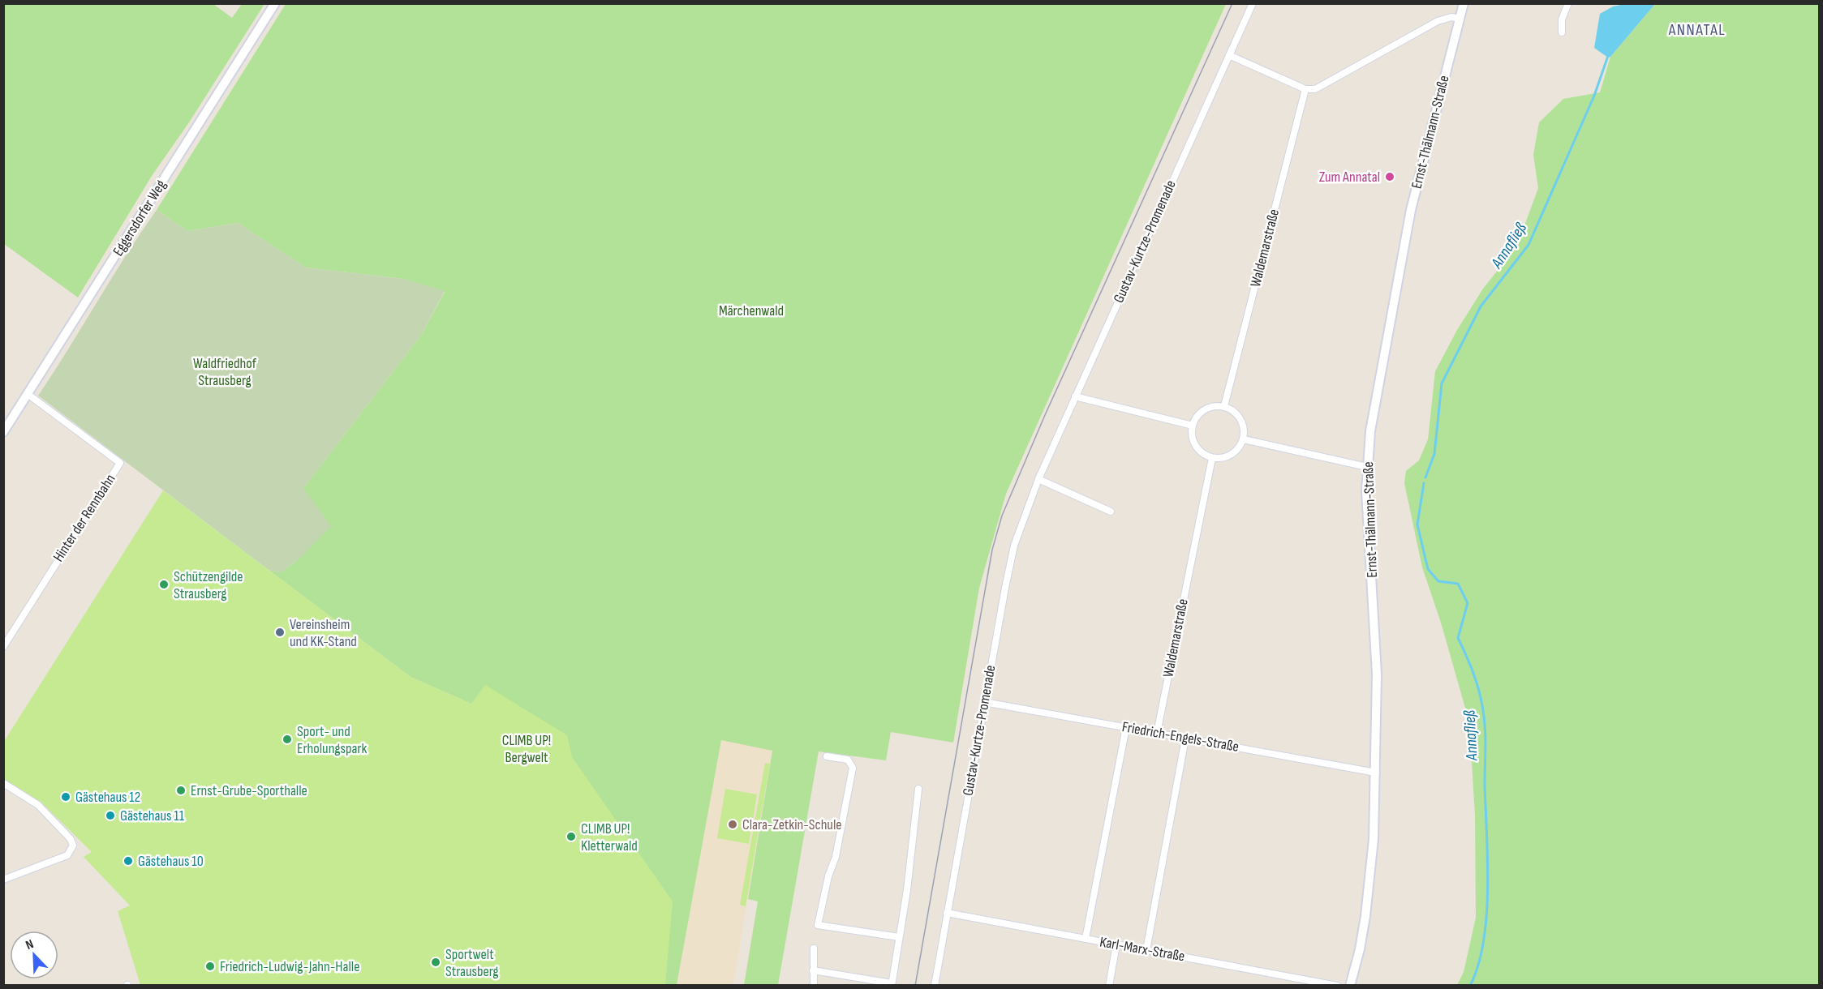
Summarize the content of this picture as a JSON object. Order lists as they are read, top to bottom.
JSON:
{
  "streets": {
    "main road": ["Ernst-Thälmann-Straße", "Eggersdorfer Weg"],
    "street": [
      "Gustav-Kurtze-Promenade",
      "Waldemarstraße",
      "Hinter der Rennbahn",
      "Friedrich-Engels-Straße",
      "Karl-Marx-Straße"
    ]
  },
  "crossings": [
    ["Ernst-Thälmann-Straße", "Friedrich-Engels-Straße"],
    ["Eggersdorfer Weg", "Hinter der Rennbahn"],
    ["Gustav-Kurtze-Promenade", "Friedrich-Engels-Straße"],
    ["Gustav-Kurtze-Promenade", "Karl-Marx-Straße"],
    ["Waldemarstraße", "Friedrich-Engels-Straße"]
  ],
  "districts": ["ANNATAL"],
  "water": ["Annafließ"],
  "parks": ["Märchenwald", "Waldfriedhof Strausberg", "CLIMB UP! Bergwelt"],
  "places": [
    "Zum Annatal",
    "Schützengilde Strausberg",
    "Vereinsheim und KK-Stand",
    "Sport- und Erholungspark",
    "Ernst-Grube-Sporthalle",
    "Gästehaus 12",
    "Gästehaus 11",
    "Clara-Zetkin-Schule",
    "CLIMB UP! Kletterwald",
    "Gästehaus 10",
    "Sportwelt Strausberg",
    "Friedrich-Ludwig-Jahn-Halle"
  ],
  "north": "top left"
}
